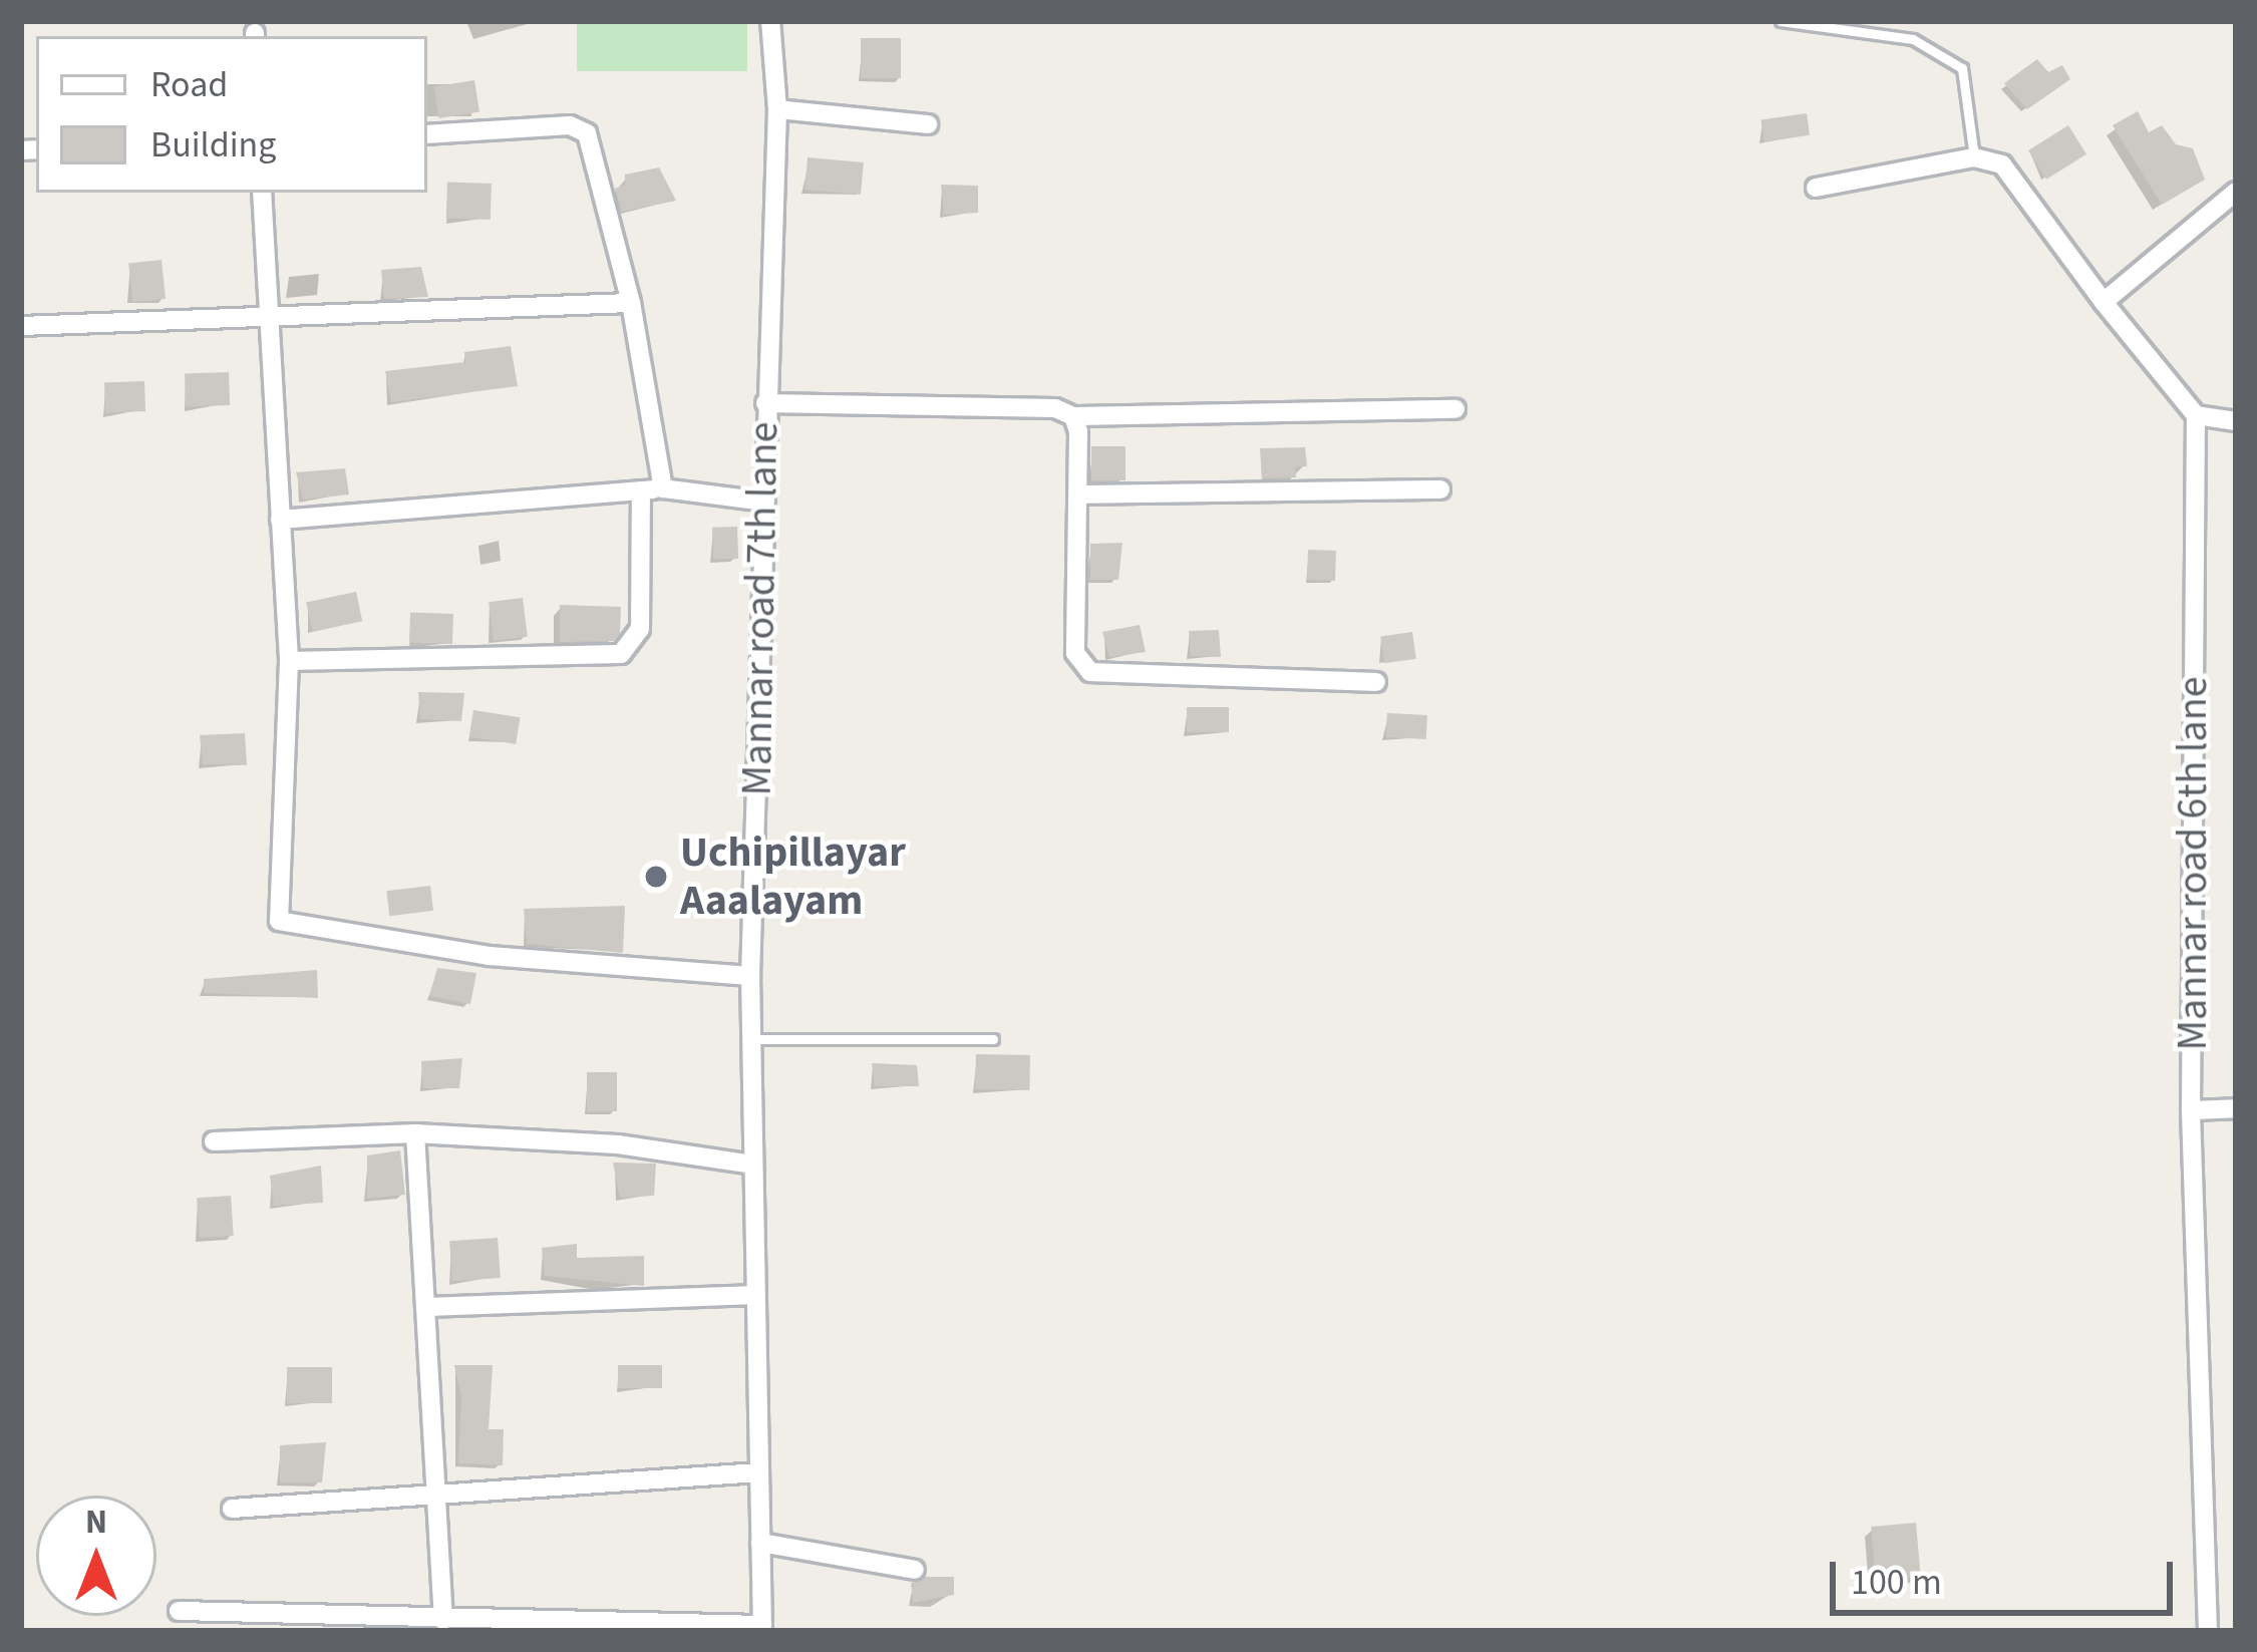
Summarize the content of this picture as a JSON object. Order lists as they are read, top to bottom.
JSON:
{
  "streets": {
    "street": ["Mannar road 7th lane", "Mannar road 6th lane"]
  },
  "places": ["Uchipillayar Aaalayam"],
  "legend": ["Road", "Building"],
  "scale_bar": "100 m",
  "north": "top"
}
